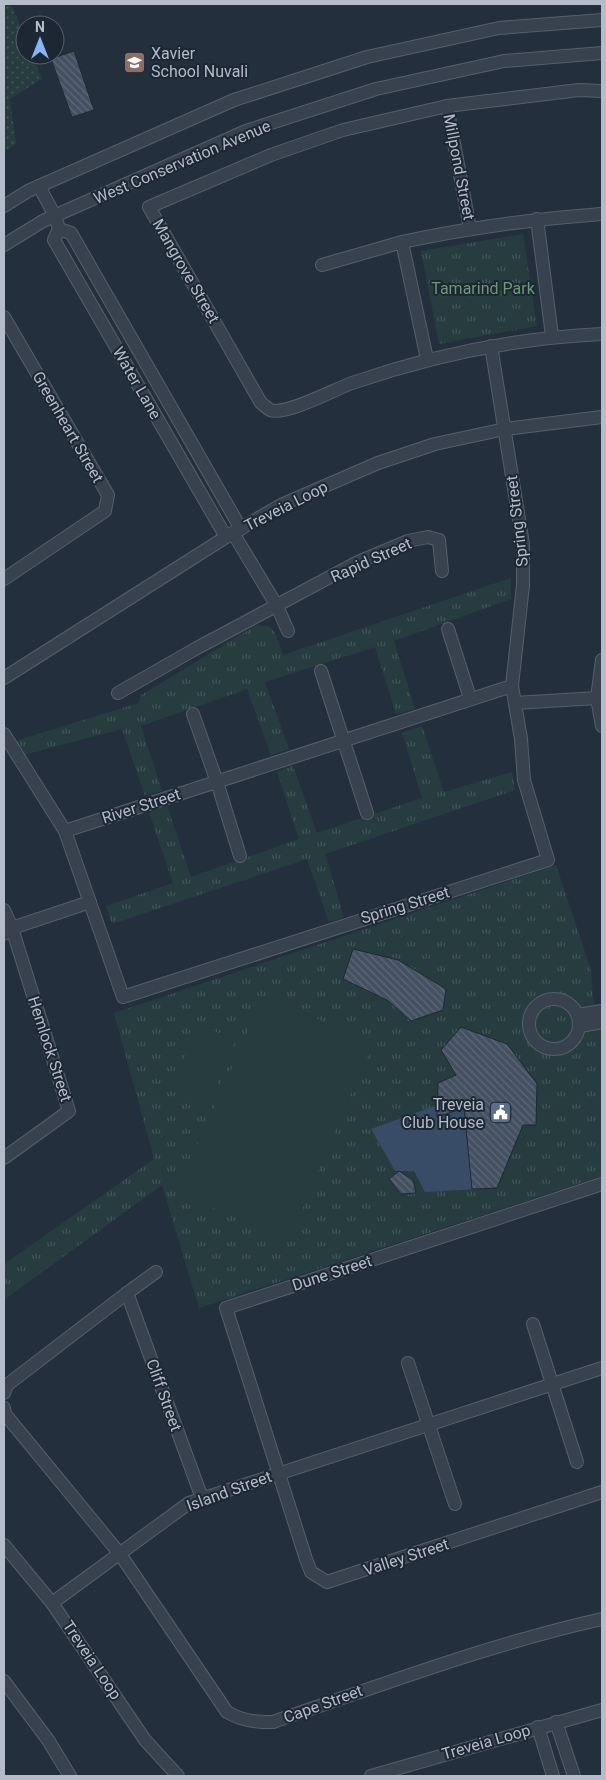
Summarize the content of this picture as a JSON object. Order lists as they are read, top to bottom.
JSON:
{
  "streets": {
    "street": [
      "West Conservation Avenue",
      "Millpond Street",
      "Mangrove Street",
      "Water Lane",
      "Greenheart Street",
      "Treveia Loop",
      "Spring Street",
      "Rapid Street",
      "River Street",
      "Hemlock Street",
      "Dune Street",
      "Cliff Street",
      "Island Street",
      "Valley Street",
      "Cape Street"
    ]
  },
  "crossings": [
    ["West Conservation Avenue", "Water Lane"],
    ["Millpond Street", "Mangrove Street"],
    ["Water Lane", "Treveia Loop"],
    ["Treveia Loop", "Spring Street"],
    ["Treveia Loop", "Island Street"],
    ["Spring Street", "River Street"],
    ["Dune Street", "Island Street"],
    ["Dune Street", "Valley Street"],
    ["Cliff Street", "Island Street"],
    ["Island Street", "Valley Street"],
    ["Island Street", "Cape Street"]
  ],
  "parks": ["Tamarind Park"],
  "places": {
    "school or university": ["Xavier School Nuvali"],
    "public building": ["Treveia Club House"]
  },
  "north": "top"
}
